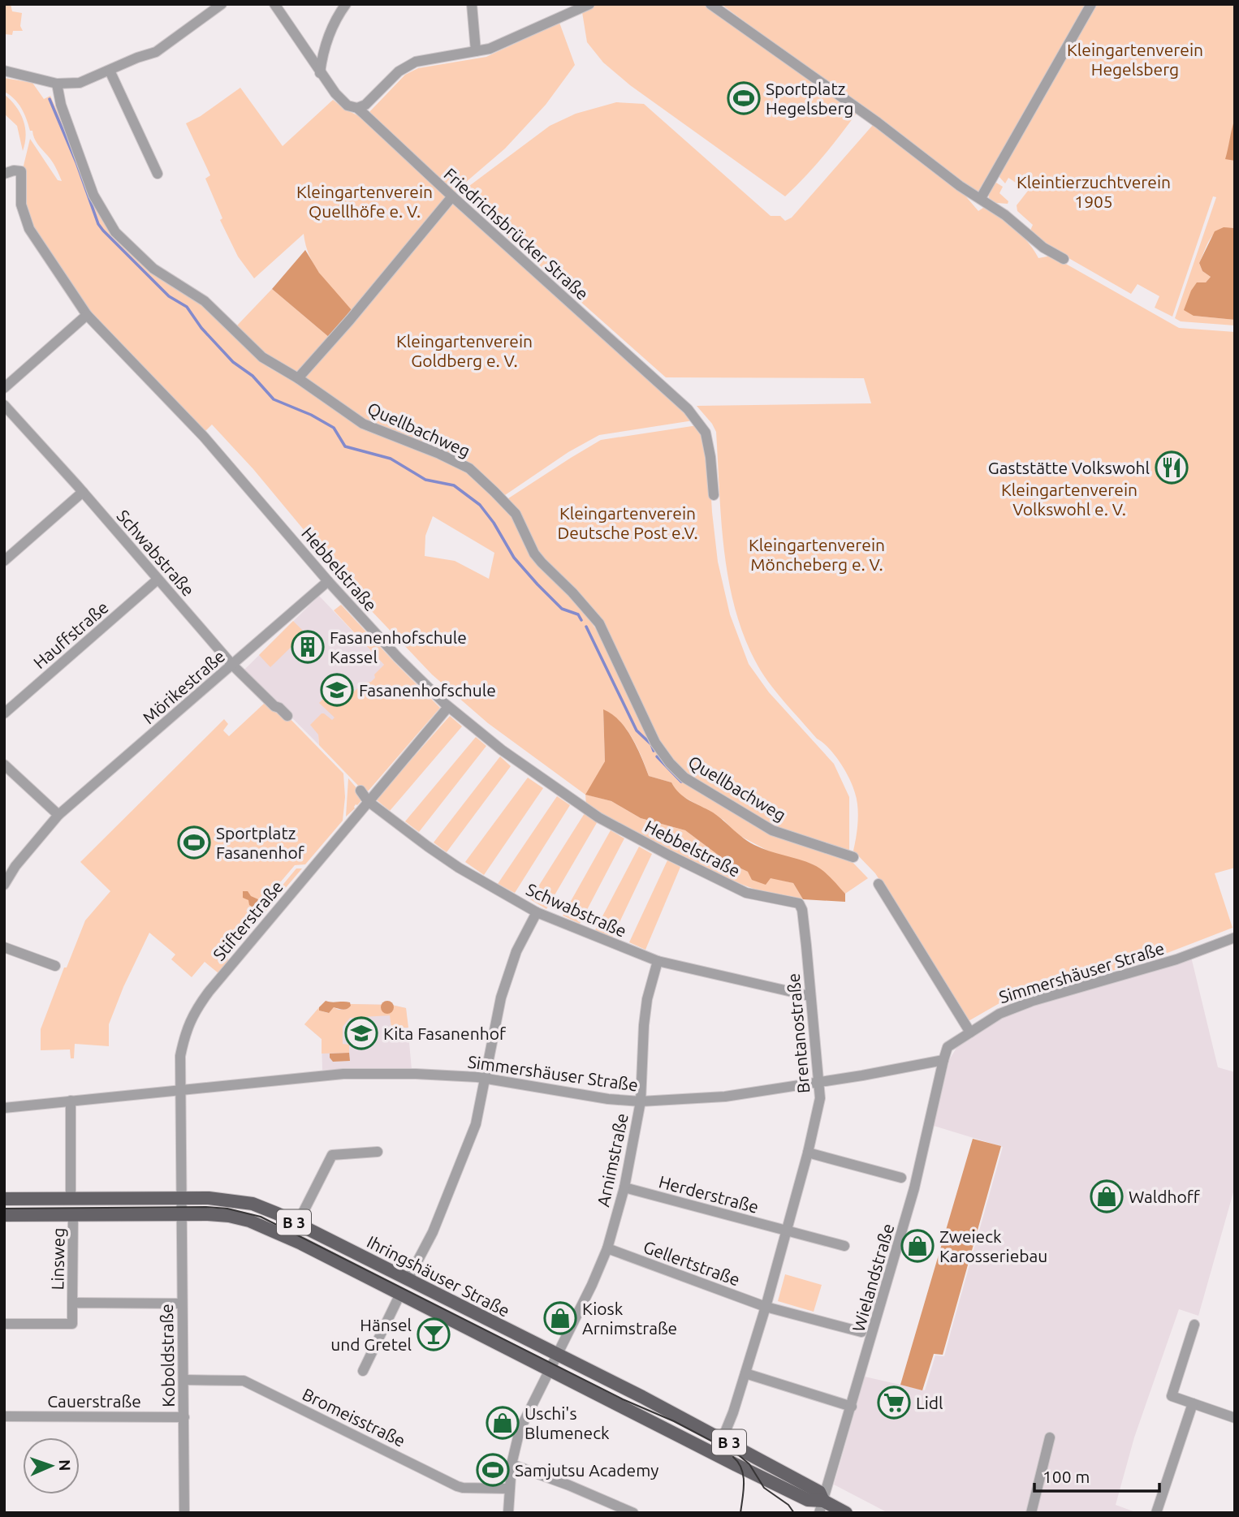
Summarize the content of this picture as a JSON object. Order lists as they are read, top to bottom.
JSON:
{
  "streets": {
    "main road": ["B 3", "Ihringshäuser Straße"],
    "street": [
      "Friedrichsbrücker Straße",
      "Quellbachweg",
      "Schwabstraße",
      "Hebbelstraße",
      "Hauffstraße",
      "Mörikestraße",
      "Stifterstraße",
      "Simmershäuser Straße",
      "Brentanostraße",
      "Arnimstraße",
      "Herderstraße",
      "Linsweg",
      "Gellertstraße",
      "Wielandstraße",
      "Koboldstraße",
      "Cauerstraße",
      "Bromeisstraße"
    ]
  },
  "crossings": [
    ["Schwabstraße", "Hauffstraße"],
    ["Schwabstraße", "Mörikestraße"],
    ["Schwabstraße", "Stifterstraße"],
    ["Schwabstraße", "Brentanostraße"],
    ["Schwabstraße", "Arnimstraße"],
    ["Hebbelstraße", "Mörikestraße"],
    ["Hebbelstraße", "Stifterstraße"],
    ["Hebbelstraße", "Brentanostraße"],
    ["Stifterstraße", "Simmershäuser Straße"],
    ["Stifterstraße", "Ihringshäuser Straße"],
    ["Stifterstraße", "Koboldstraße"],
    ["Simmershäuser Straße", "Brentanostraße"],
    ["Simmershäuser Straße", "Arnimstraße"],
    ["Simmershäuser Straße", "Wielandstraße"],
    ["Brentanostraße", "Herderstraße"],
    ["Brentanostraße", "Gellertstraße"],
    ["Brentanostraße", "Ihringshäuser Straße"],
    ["Arnimstraße", "Herderstraße"],
    ["Arnimstraße", "Gellertstraße"],
    ["Arnimstraße", "Ihringshäuser Straße"],
    ["Arnimstraße", "Bromeisstraße"],
    ["Linsweg", "Ihringshäuser Straße"],
    ["Ihringshäuser Straße", "Wielandstraße"],
    ["Ihringshäuser Straße", "Koboldstraße"],
    ["Koboldstraße", "Cauerstraße"],
    ["Koboldstraße", "Bromeisstraße"]
  ],
  "parks": [
    "Kleingartenverein Hegelsberg",
    "Kleintierzuchtverein 1905",
    "Kleingartenverein Quellhöfe e. V.",
    "Kleingartenverein Goldberg e. V.",
    "Kleingartenverein Volkswohl e. V.",
    "Kleingartenverein Deutsche Post e.V.",
    "Kleingartenverein Möncheberg e. V."
  ],
  "places": {
    "sports": ["Sportplatz Hegelsberg", "Sportplatz Fasanenhof", "Samjutsu Academy"],
    "restaurant": ["Gaststätte Volkswohl"],
    "building": ["Fasanenhofschule Kassel"],
    "school or university": ["Fasanenhofschule", "Kita Fasanenhof"],
    "shop": [
      "Waldhoff",
      "Zweieck Karosseriebau",
      "Kiosk Arnimstraße",
      "Uschi's Blumeneck"
    ],
    "bar": ["Hänsel und Gretel"],
    "supermarket": ["Lidl"]
  },
  "scale_bar": "100 m",
  "north": "right"
}
